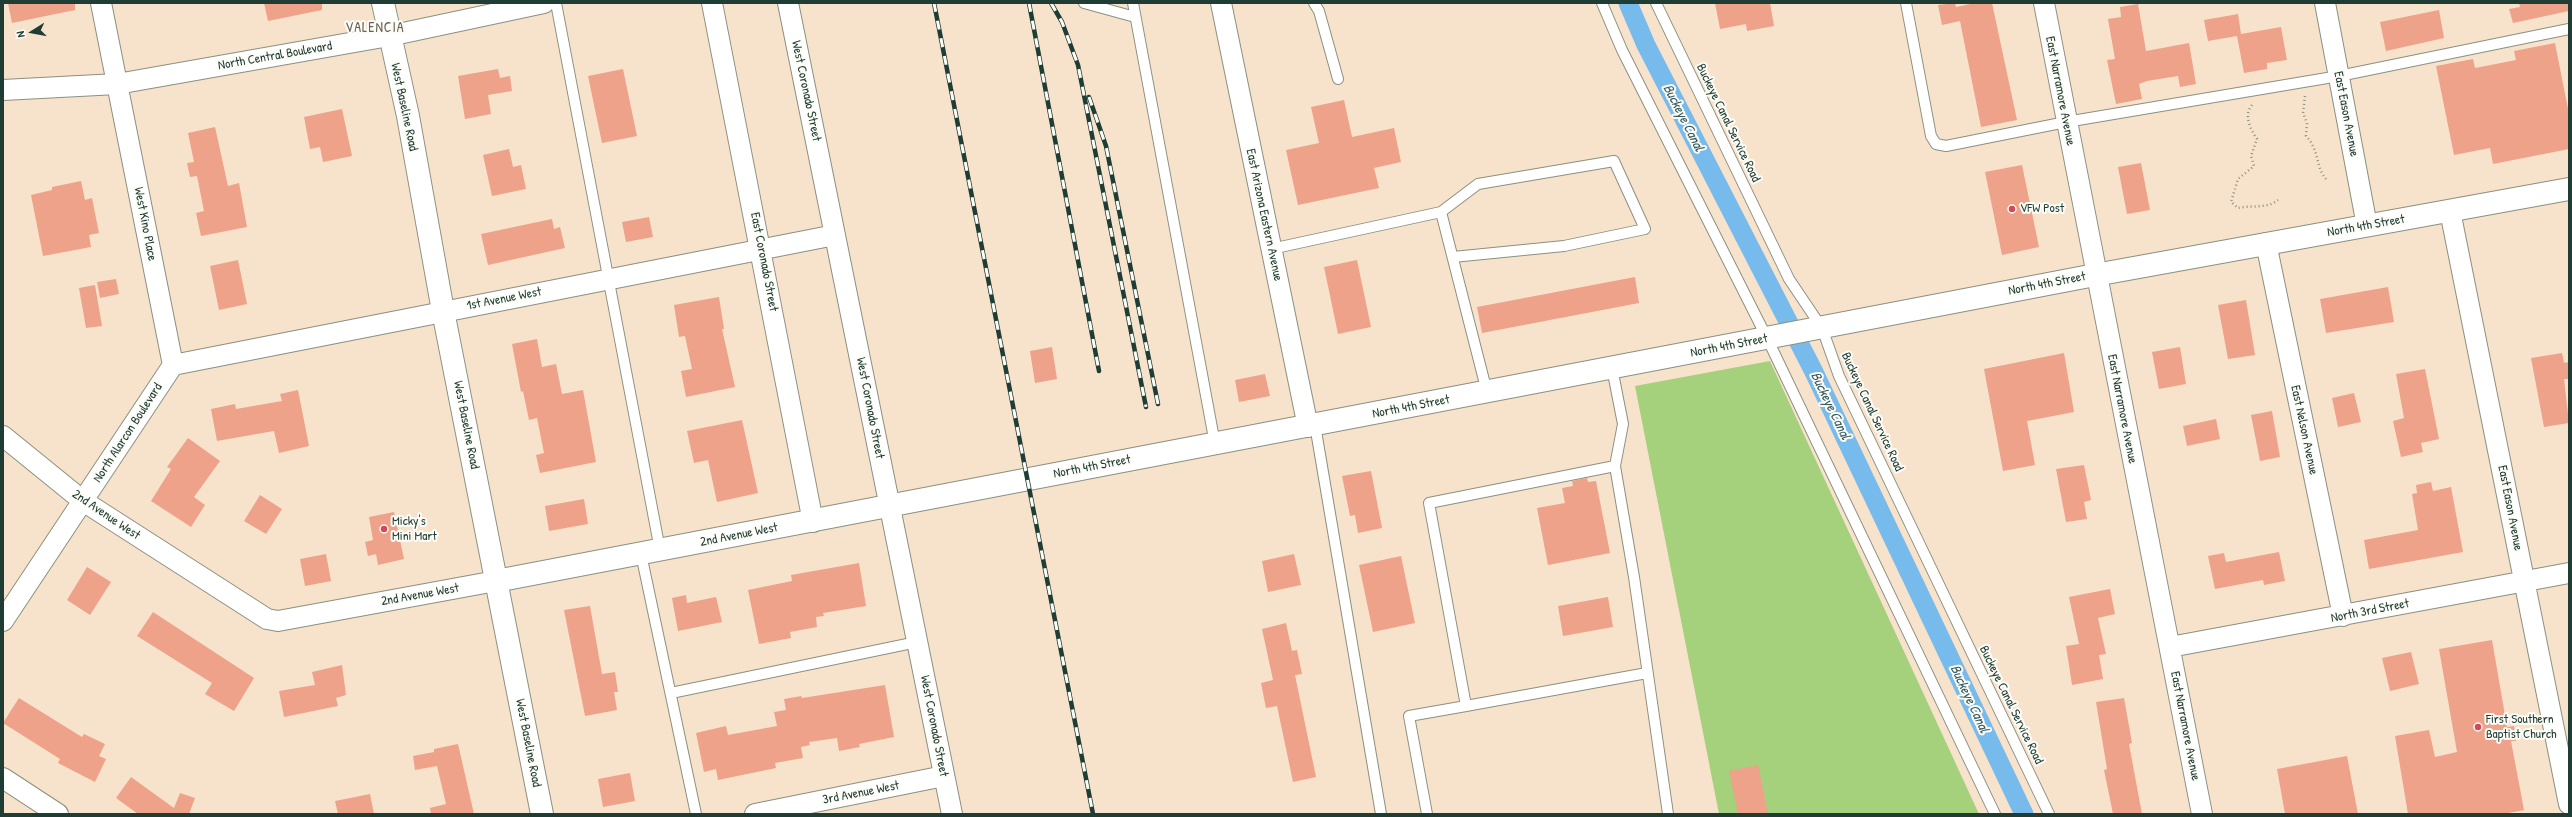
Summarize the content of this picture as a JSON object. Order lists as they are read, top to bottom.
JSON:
{
  "streets": {
    "street": [
      "North Central Boulevard",
      "West Coronado Street",
      "East Narramore Avenue",
      "West Baseline Road",
      "East Eason Avenue",
      "East Arizona Eastern Avenue",
      "West Kino Place",
      "North 4th Street",
      "East Coronado Street",
      "1st Avenue West",
      "East Nelson Avenue",
      "North Alarcon Boulevard",
      "2nd Avenue West",
      "North 3rd Street",
      "3rd Avenue West"
    ],
    "lane": ["Buckeye Canal Service Road"]
  },
  "crossings": [
    ["North Central Boulevard", "West Baseline Road"],
    ["North Central Boulevard", "West Kino Place"],
    ["West Coronado Street", "North 4th Street"],
    ["West Coronado Street", "1st Avenue West"],
    ["West Coronado Street", "2nd Avenue West"],
    ["West Coronado Street", "3rd Avenue West"],
    ["East Narramore Avenue", "North 4th Street"],
    ["East Narramore Avenue", "North 3rd Street"],
    ["West Baseline Road", "1st Avenue West"],
    ["West Baseline Road", "2nd Avenue West"],
    ["East Eason Avenue", "North 4th Street"],
    ["East Eason Avenue", "North 3rd Street"],
    ["Buckeye Canal Service Road", "North 4th Street"],
    ["East Arizona Eastern Avenue", "North 4th Street"],
    ["West Kino Place", "1st Avenue West"],
    ["West Kino Place", "North Alarcon Boulevard"],
    ["North 4th Street", "East Nelson Avenue"],
    ["North 4th Street", "2nd Avenue West"],
    ["East Coronado Street", "1st Avenue West"],
    ["East Coronado Street", "2nd Avenue West"],
    ["1st Avenue West", "North Alarcon Boulevard"],
    ["East Nelson Avenue", "North 3rd Street"],
    ["North Alarcon Boulevard", "2nd Avenue West"]
  ],
  "districts": ["VALENCIA"],
  "water": ["Buckeye Canal"],
  "places": ["VFW Post", "Micky's Mini Mart", "First Southern Baptist Church"],
  "north": "left"
}
